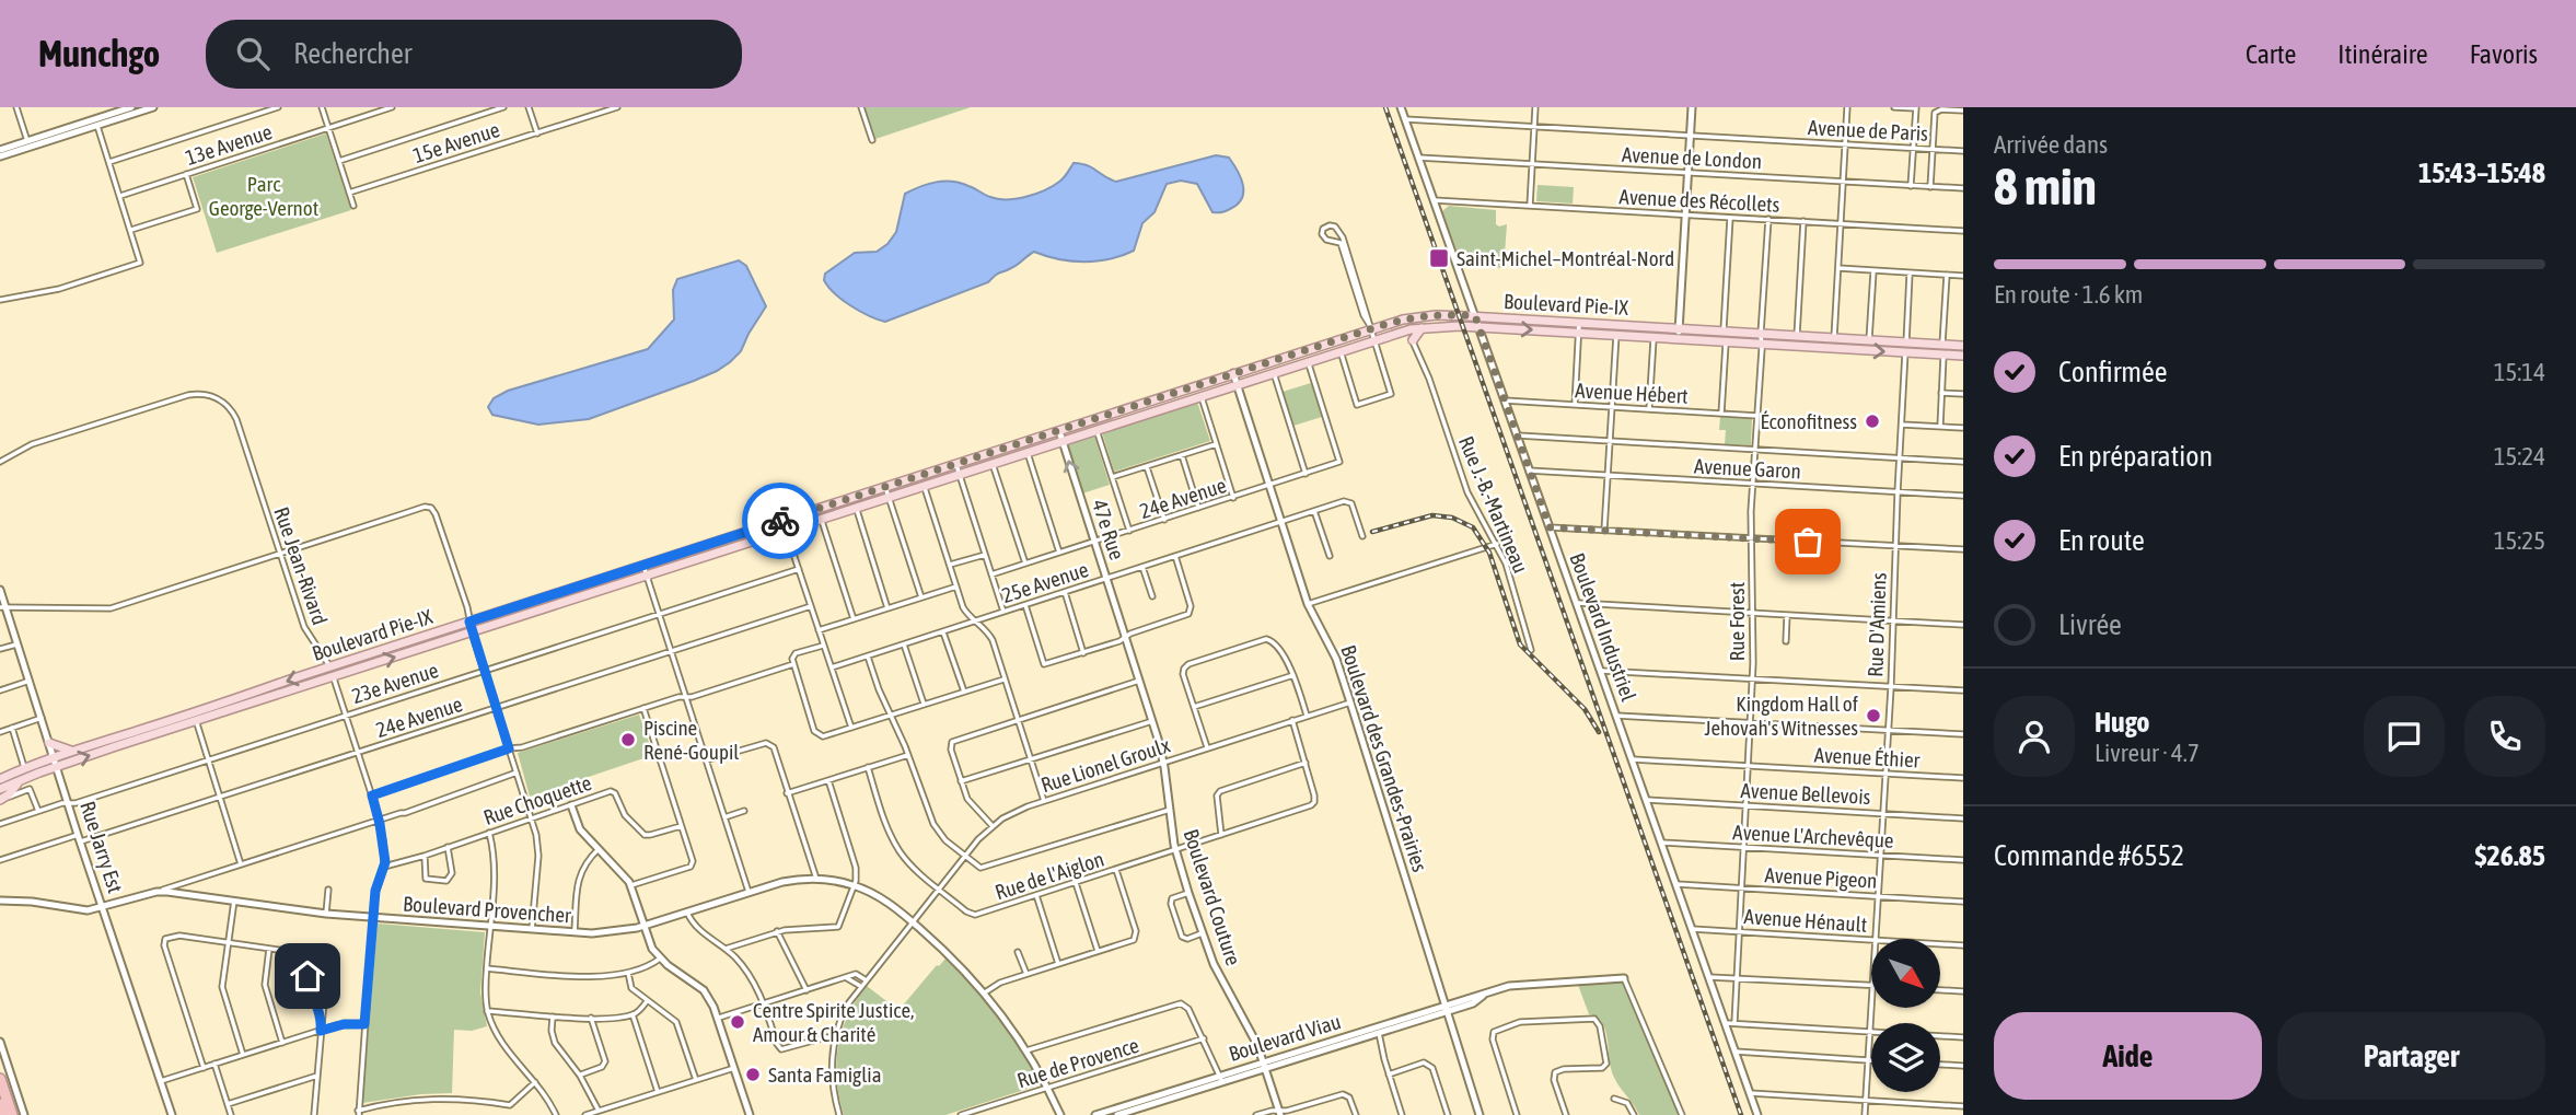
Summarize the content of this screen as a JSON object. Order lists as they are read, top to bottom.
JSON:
{
  "streets": {
    "main road": ["Boulevard Pie-IX"],
    "street": [
      "Avenue de Paris",
      "15e Avenue",
      "13e Avenue",
      "Avenue de London",
      "Avenue des Récollets",
      "Avenue Hébert",
      "Avenue Garon",
      "24e Avenue",
      "Rue J.-B.-Martineau",
      "47e Rue",
      "Rue Jean-Rivard",
      "25e Avenue",
      "Rue Forest",
      "Rue D'Amiens",
      "Boulevard Industriel",
      "23e Avenue",
      "Avenue Éthier",
      "Boulevard des Grandes-Prairies",
      "Rue Lionel Groulx",
      "Avenue Bellevois",
      "Rue Choquette",
      "Avenue L'Archevêque",
      "Rue Jarry Est",
      "Rue de l'Aiglon",
      "Avenue Pigeon",
      "Boulevard Couture",
      "Boulevard Provencher",
      "Avenue Hénault",
      "Boulevard Viau",
      "Rue de Provence"
    ]
  },
  "crossings": [
    ["Avenue de Paris", "Boulevard Industriel"],
    ["Avenue de London", "Boulevard Industriel"],
    ["Avenue des Récollets", "Rue Forest"],
    ["Avenue des Récollets", "Boulevard Industriel"],
    ["Boulevard Pie-IX", "24e Avenue"],
    ["Boulevard Pie-IX", "Rue J.-B.-Martineau"],
    ["Boulevard Pie-IX", "47e Rue"],
    ["Boulevard Pie-IX", "Rue Jean-Rivard"],
    ["Boulevard Pie-IX", "Rue Forest"],
    ["Boulevard Pie-IX", "Rue D'Amiens"],
    ["Boulevard Pie-IX", "Boulevard Industriel"],
    ["Boulevard Pie-IX", "Boulevard des Grandes-Prairies"],
    ["Boulevard Pie-IX", "Rue Jarry Est"],
    ["Avenue Hébert", "Rue Forest"],
    ["Avenue Hébert", "Boulevard Industriel"],
    ["Avenue Garon", "Rue Forest"],
    ["Avenue Garon", "Rue D'Amiens"],
    ["Avenue Garon", "Boulevard Industriel"],
    ["24e Avenue", "47e Rue"],
    ["24e Avenue", "Rue Jean-Rivard"],
    ["24e Avenue", "Boulevard des Grandes-Prairies"],
    ["24e Avenue", "Rue Jarry Est"],
    ["47e Rue", "25e Avenue"],
    ["47e Rue", "Boulevard Couture"],
    ["Rue Jean-Rivard", "23e Avenue"],
    ["Rue Jean-Rivard", "Rue Choquette"],
    ["Rue Jean-Rivard", "Boulevard Provencher"],
    ["25e Avenue", "Boulevard des Grandes-Prairies"],
    ["Rue Forest", "Avenue Éthier"],
    ["Rue Forest", "Avenue Bellevois"],
    ["Rue Forest", "Avenue L'Archevêque"],
    ["Rue Forest", "Avenue Pigeon"],
    ["Rue Forest", "Avenue Hénault"],
    ["Rue D'Amiens", "Avenue Éthier"],
    ["Rue D'Amiens", "Avenue Bellevois"],
    ["Rue D'Amiens", "Avenue L'Archevêque"],
    ["Rue D'Amiens", "Avenue Pigeon"],
    ["Boulevard Industriel", "Avenue Éthier"],
    ["Boulevard Industriel", "Avenue Bellevois"],
    ["Boulevard Industriel", "Avenue L'Archevêque"],
    ["Boulevard Industriel", "Avenue Pigeon"],
    ["Boulevard Industriel", "Avenue Hénault"],
    ["23e Avenue", "Rue Jarry Est"],
    ["Boulevard des Grandes-Prairies", "Rue Lionel Groulx"],
    ["Boulevard des Grandes-Prairies", "Boulevard Viau"],
    ["Rue Lionel Groulx", "Rue de l'Aiglon"],
    ["Rue Lionel Groulx", "Boulevard Couture"],
    ["Rue Lionel Groulx", "Boulevard Provencher"],
    ["Rue Jarry Est", "Boulevard Provencher"],
    ["Rue de l'Aiglon", "Boulevard Couture"],
    ["Boulevard Couture", "Boulevard Viau"],
    ["Boulevard Provencher", "Rue de Provence"]
  ],
  "parks": ["Parc George-Vernot"],
  "places": {
    "transit": ["Saint-Michel–Montréal-Nord"],
    "other": [
      "Éconofitness",
      "Kingdom Hall of Jehovah's Witnesses",
      "Piscine René-Goupil",
      "Centre Spirite Justice, Amour & Charité",
      "Santa Famiglia"
    ]
  },
  "north": "bottom right",
  "page": {
    "header": "Munchgo",
    "search": "Rechercher",
    "nav": ["Carte", "Itinéraire", "Favoris"],
    "heading": ["8 min", "Arrivée dans", "15:43–15:48"],
    "panel": [
      "Hugo",
      "Livreur · 4.7",
      "Commande #6552",
      "$26.85"
    ],
    "bar": "En route · 1.6 km",
    "list": [
      ["Confirmée", "15:14"],
      ["En préparation", "15:24"],
      ["En route", "15:25"],
      "Livrée"
    ],
    "buttons": ["Aide", "Partager"]
  }
}
